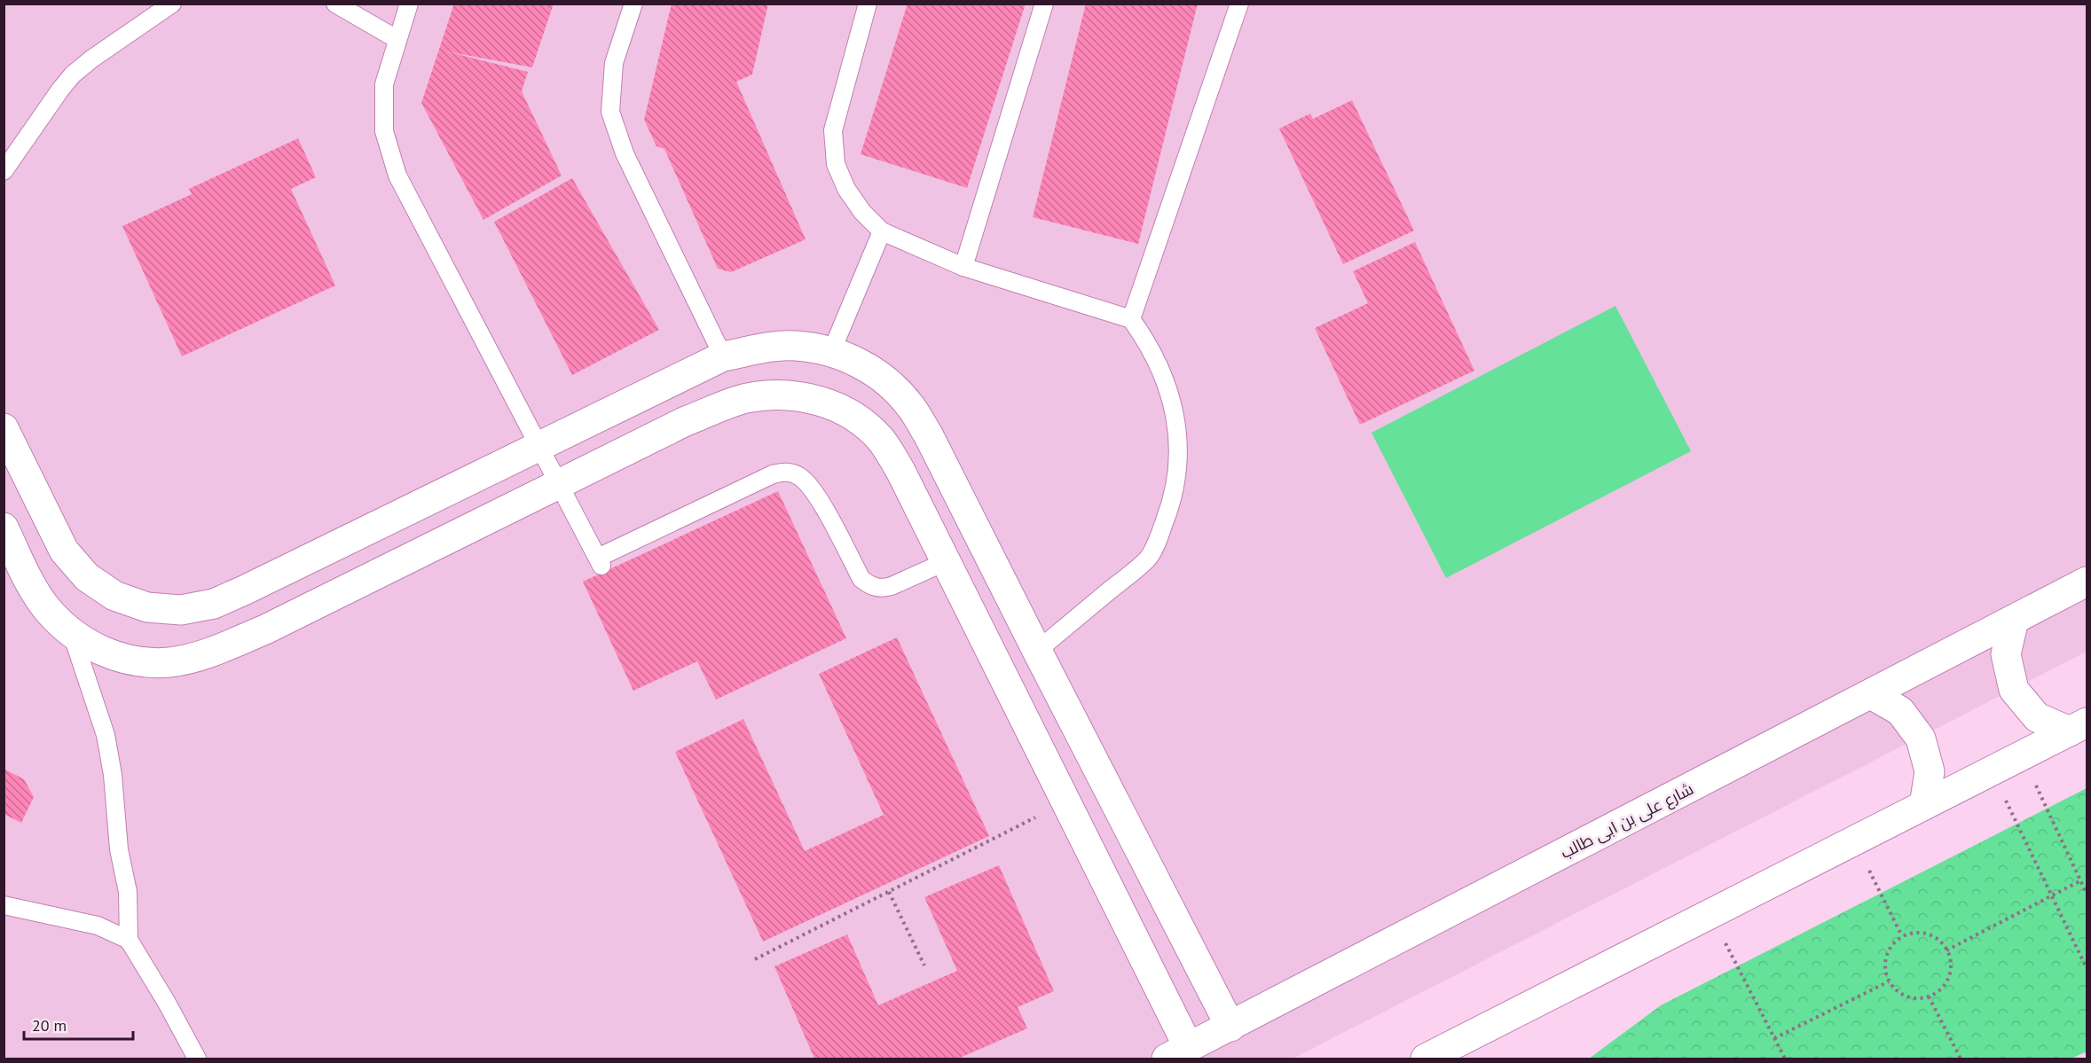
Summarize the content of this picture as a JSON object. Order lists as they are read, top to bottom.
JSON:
{
  "streets": {
    "street": ["شارع على بن ابى طالب"]
  },
  "scale_bar": "20 m"
}
